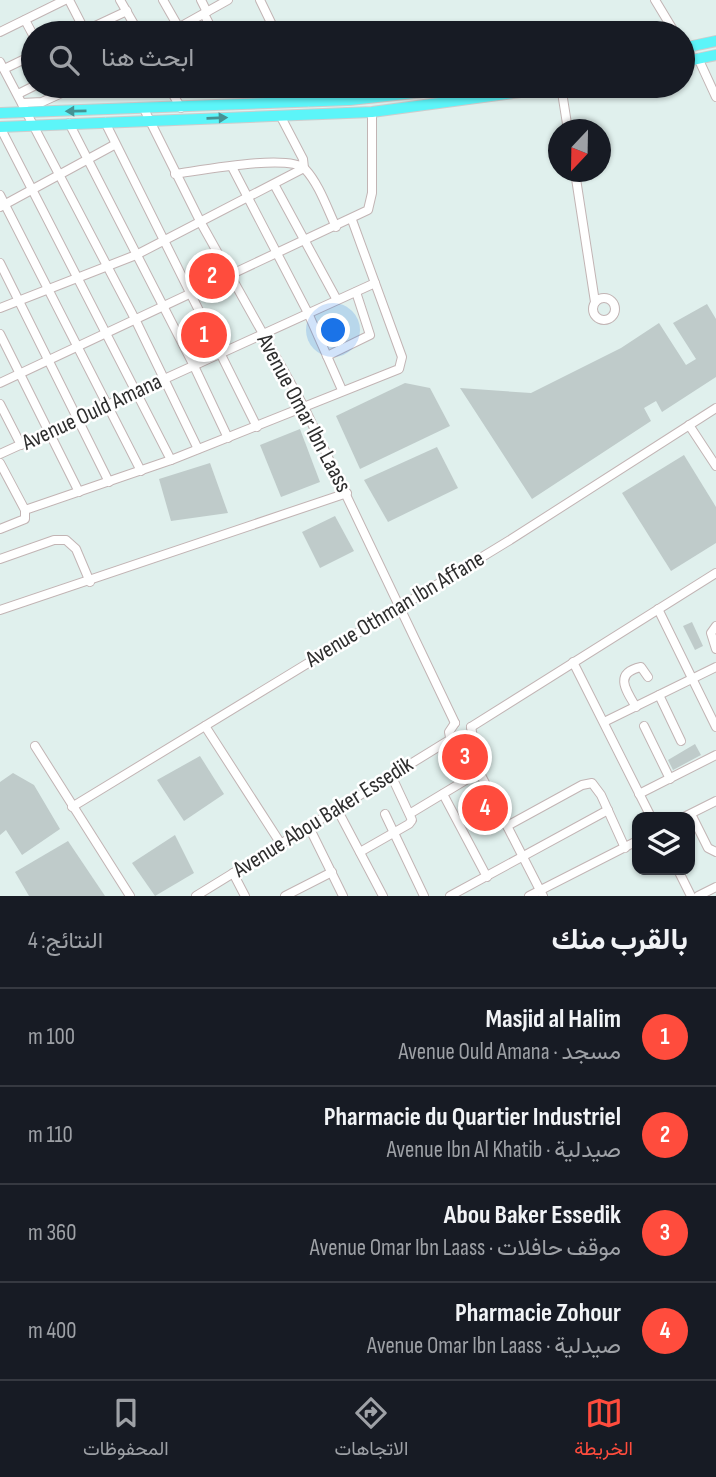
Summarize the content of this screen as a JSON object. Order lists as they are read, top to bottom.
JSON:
{
  "streets": {
    "street": [
      "Avenue Ould Amana",
      "Avenue Omar Ibn Laass",
      "Avenue Othman Ibn Affane",
      "Avenue Abou Baker Essedik"
    ]
  },
  "crossings": [
    ["Avenue Ould Amana", "Avenue Omar Ibn Laass"],
    ["Avenue Omar Ibn Laass", "Avenue Othman Ibn Affane"],
    ["Avenue Omar Ibn Laass", "Avenue Abou Baker Essedik"]
  ],
  "north": "bottom",
  "page": {
    "search": "ابحث هنا",
    "pins": [
      "2",
      "1",
      "3",
      "4"
    ],
    "heading": ["بالقرب منك", "النتائج: 4"],
    "list": [
      {
        "mark": "1",
        "name": "Masjid al Halim",
        "note": "مسجد · Avenue Ould Amana",
        "value": "100 m"
      },
      {
        "mark": "2",
        "name": "Pharmacie du Quartier Industriel",
        "note": "صيدلية · Avenue Ibn Al Khatib",
        "value": "110 m"
      },
      {
        "mark": "3",
        "name": "Abou Baker Essedik",
        "note": "موقف حافلات · Avenue Omar Ibn Laass",
        "value": "360 m"
      },
      {
        "mark": "4",
        "name": "Pharmacie Zohour",
        "note": "صيدلية · Avenue Omar Ibn Laass",
        "value": "400 m"
      }
    ],
    "nav": ["الخريطة", "الاتجاهات", "المحفوظات"]
  }
}
